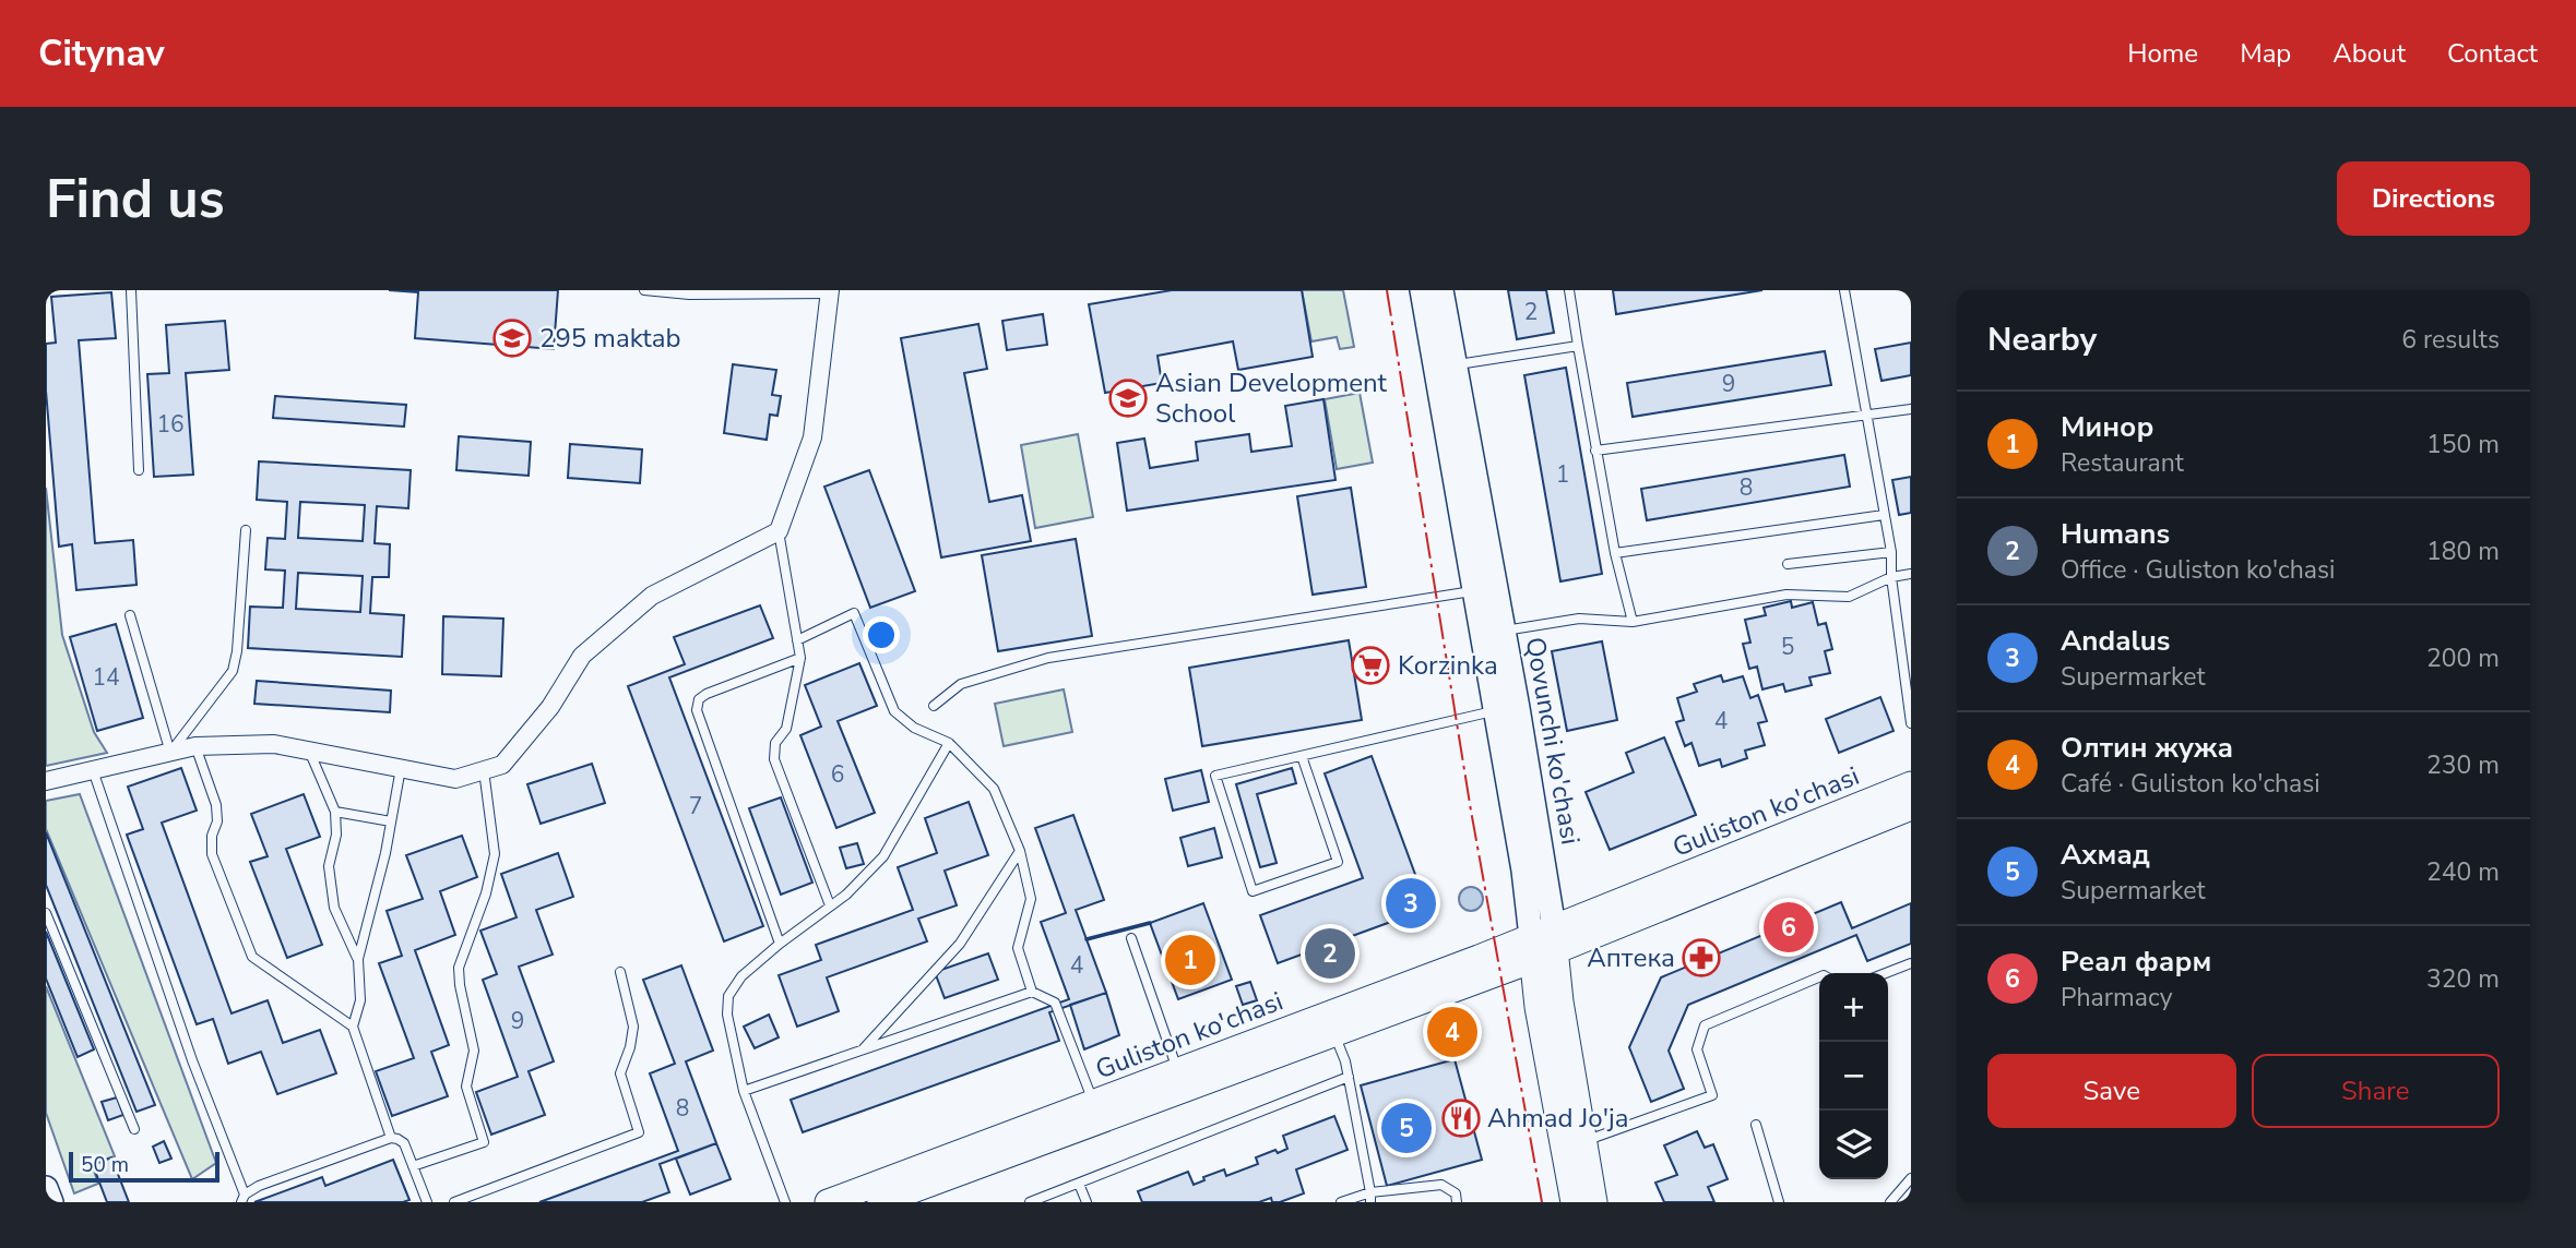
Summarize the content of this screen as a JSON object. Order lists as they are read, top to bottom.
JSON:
{
  "streets": {
    "main road": ["Qovunchi ko'chasi", "Guliston ko'chasi"]
  },
  "crossings": [
    ["Qovunchi ko'chasi", "Guliston ko'chasi"]
  ],
  "places": {
    "school or university": ["295 maktab", "Asian Development School"],
    "supermarket": ["Korzinka"],
    "pharmacy": ["Аптека"],
    "restaurant": ["Ahmad Jo'ja"]
  },
  "house_numbers": [
    "2",
    "9",
    "16",
    "1",
    "8",
    "5",
    "14",
    "4",
    "6",
    "7",
    "4",
    "9",
    "8"
  ],
  "scale_bar": "50 m",
  "page": {
    "header": "Citynav",
    "nav": [
      "Home",
      "Map",
      "About",
      "Contact"
    ],
    "buttons": [
      "Directions",
      ["Save", "Share"]
    ],
    "title": "Find us",
    "heading": ["Nearby", "6 results"],
    "list": [
      {
        "mark": "1",
        "name": "Минор",
        "note": "Restaurant",
        "value": "150 m"
      },
      {
        "mark": "2",
        "name": "Humans",
        "note": "Office · Guliston ko'chasi",
        "value": "180 m"
      },
      {
        "mark": "3",
        "name": "Andalus",
        "note": "Supermarket",
        "value": "200 m"
      },
      {
        "mark": "4",
        "name": "Олтин жужа",
        "note": "Café · Guliston ko'chasi",
        "value": "230 m"
      },
      {
        "mark": "5",
        "name": "Ахмад",
        "note": "Supermarket",
        "value": "240 m"
      },
      {
        "mark": "6",
        "name": "Реал фарм",
        "note": "Pharmacy",
        "value": "320 m"
      }
    ],
    "pins": [
      "3",
      "6",
      "2",
      "1",
      "4",
      "5"
    ],
    "map_buttons": ["+", "−"],
    "scale": "50 m"
  }
}
